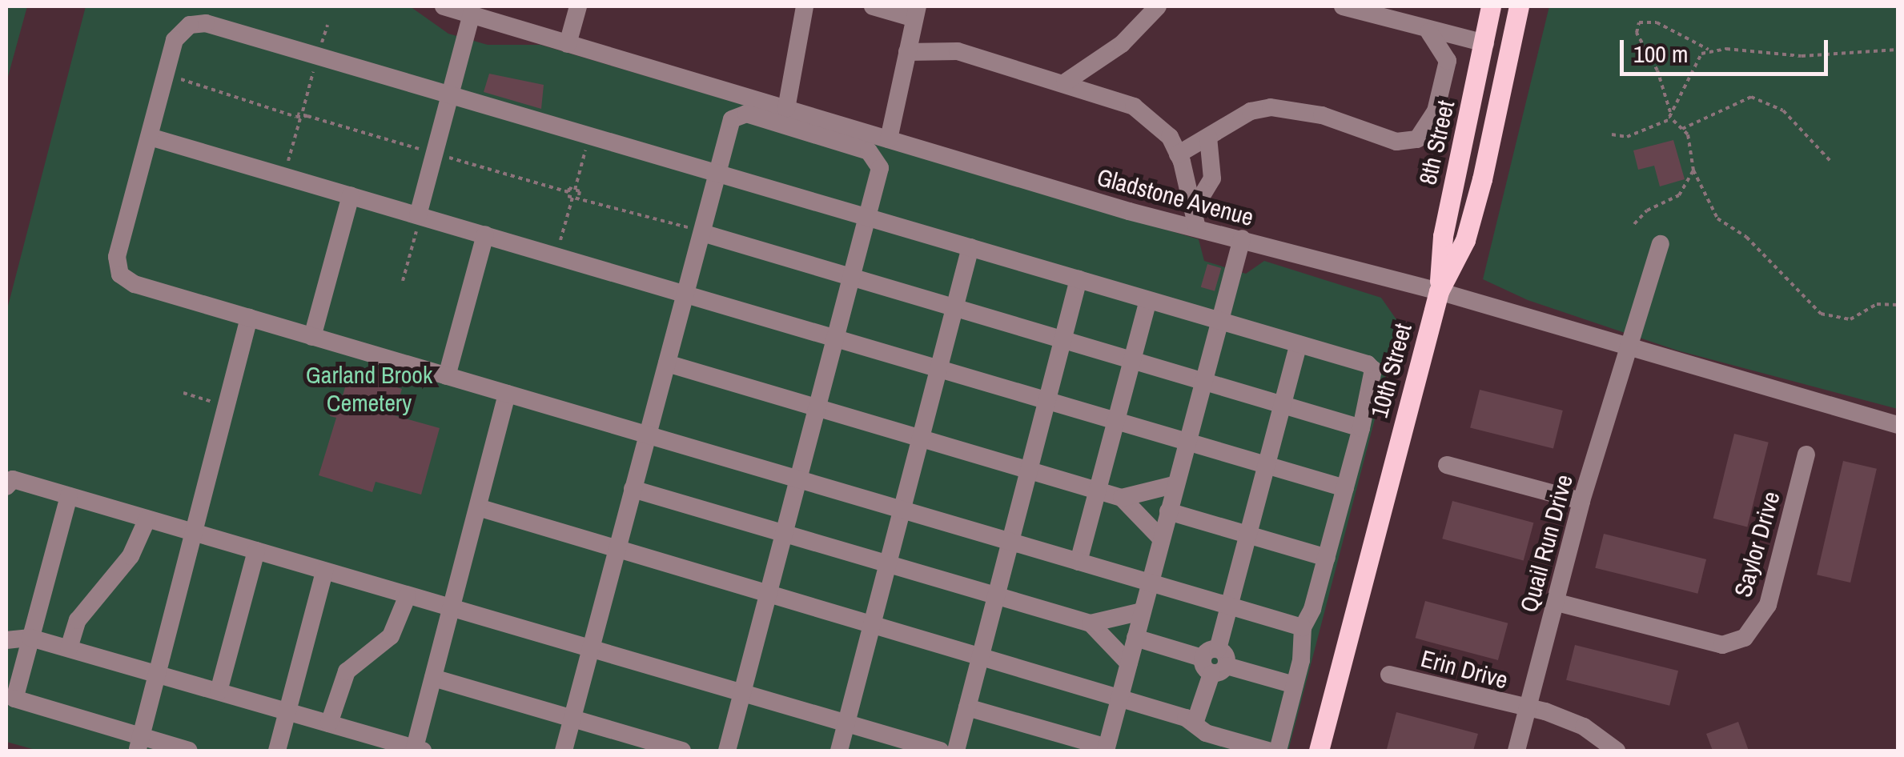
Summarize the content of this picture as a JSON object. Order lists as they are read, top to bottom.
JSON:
{
  "streets": {
    "main road": ["8th Street", "10th Street"],
    "street": [
      "Gladstone Avenue",
      "Quail Run Drive",
      "Saylor Drive",
      "Erin Drive"
    ]
  },
  "crossings": [
    ["8th Street", "Gladstone Avenue"],
    ["8th Street", "10th Street"],
    ["Gladstone Avenue", "10th Street"],
    ["Gladstone Avenue", "Quail Run Drive"],
    ["Quail Run Drive", "Saylor Drive"],
    ["Quail Run Drive", "Erin Drive"]
  ],
  "parks": ["Garland Brook Cemetery"],
  "scale_bar": "100 m"
}
